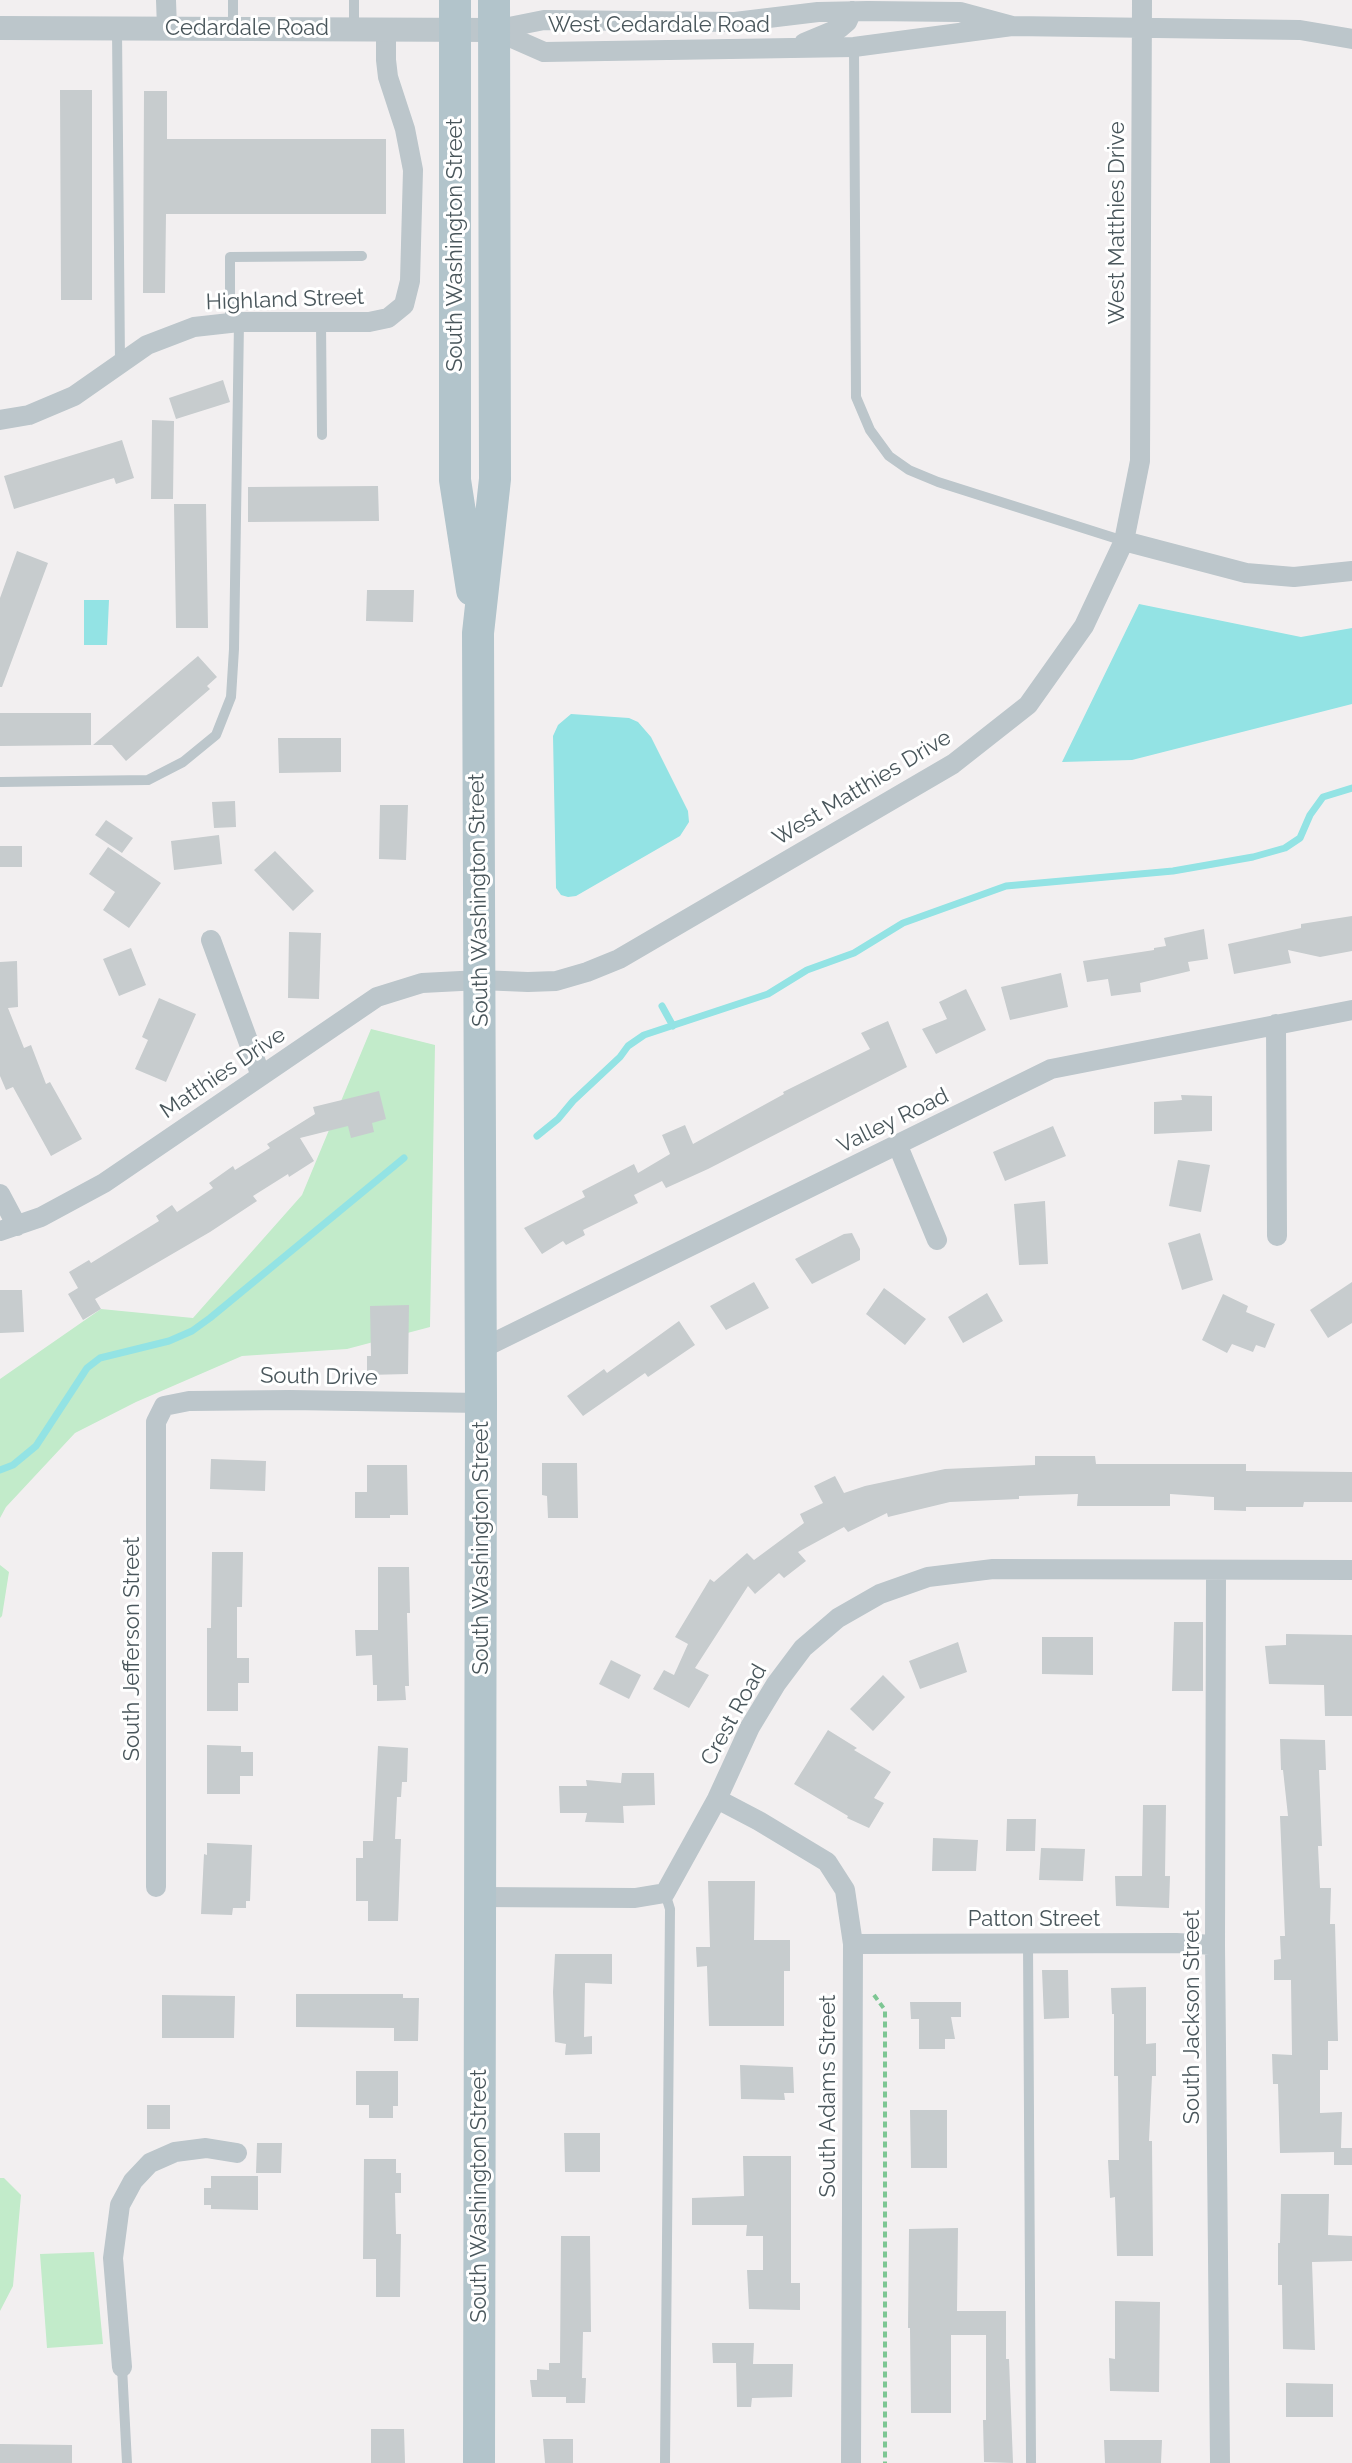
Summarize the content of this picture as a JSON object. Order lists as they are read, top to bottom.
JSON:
{
  "streets": {
    "main road": ["South Washington Street"],
    "street": [
      "West Cedardale Road",
      "Cedardale Road",
      "West Matthies Drive",
      "Highland Street",
      "Matthies Drive",
      "Valley Road",
      "South Drive",
      "South Jefferson Street",
      "Crest Road",
      "Patton Street",
      "South Jackson Street",
      "South Adams Street"
    ]
  },
  "crossings": [
    ["West Cedardale Road", "Cedardale Road"],
    ["West Cedardale Road", "West Matthies Drive"],
    ["West Cedardale Road", "South Washington Street"],
    ["Cedardale Road", "South Washington Street"],
    ["Cedardale Road", "Highland Street"],
    ["West Matthies Drive", "South Washington Street"],
    ["West Matthies Drive", "Matthies Drive"],
    ["South Washington Street", "Matthies Drive"],
    ["South Washington Street", "Valley Road"],
    ["South Washington Street", "South Drive"],
    ["South Drive", "South Jefferson Street"],
    ["Crest Road", "South Jackson Street"],
    ["Crest Road", "South Adams Street"],
    ["Patton Street", "South Jackson Street"],
    ["Patton Street", "South Adams Street"]
  ]
}
